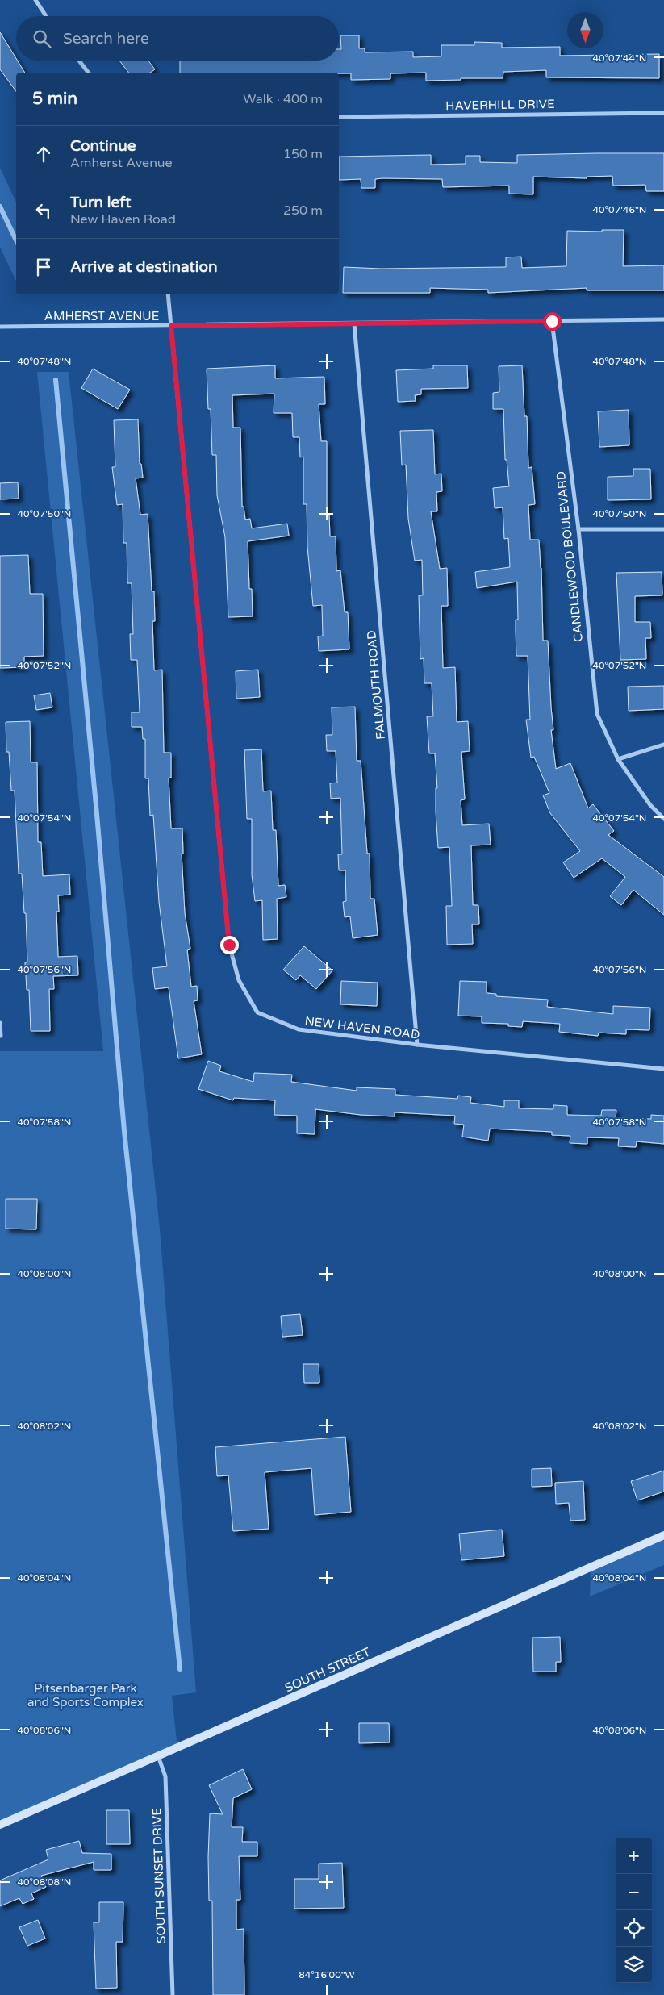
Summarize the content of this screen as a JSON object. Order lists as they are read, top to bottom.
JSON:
{
  "streets": {
    "street": [
      "HAVERHILL DRIVE",
      "AMHERST AVENUE",
      "CANDLEWOOD BOULEVARD",
      "FALMOUTH ROAD",
      "NEW HAVEN ROAD",
      "SOUTH STREET",
      "SOUTH SUNSET DRIVE"
    ]
  },
  "crossings": [
    ["AMHERST AVENUE", "CANDLEWOOD BOULEVARD"],
    ["AMHERST AVENUE", "FALMOUTH ROAD"],
    ["AMHERST AVENUE", "NEW HAVEN ROAD"],
    ["FALMOUTH ROAD", "NEW HAVEN ROAD"],
    ["SOUTH STREET", "SOUTH SUNSET DRIVE"]
  ],
  "parks": ["Pitsenbarger Park and Sports Complex"],
  "north": "bottom",
  "page": {
    "search": "Search here",
    "heading": ["5 min", "Walk · 400 m"],
    "list": [
      ["Continue", "Amherst Avenue", "150 m"],
      ["Turn left", "New Haven Road", "250 m"],
      "Arrive at destination"
    ],
    "map_buttons": ["+", "−"]
  },
  "coordinates": [
    "40°07'44\"N",
    "40°07'46\"N",
    "40°07'48\"N",
    "40°07'50\"N",
    "40°07'52\"N",
    "40°07'54\"N",
    "40°07'56\"N",
    "40°07'58\"N",
    "40°08'00\"N",
    "40°08'02\"N",
    "40°08'04\"N",
    "40°08'06\"N",
    "40°08'08\"N",
    "84°16'00\"W"
  ]
}
